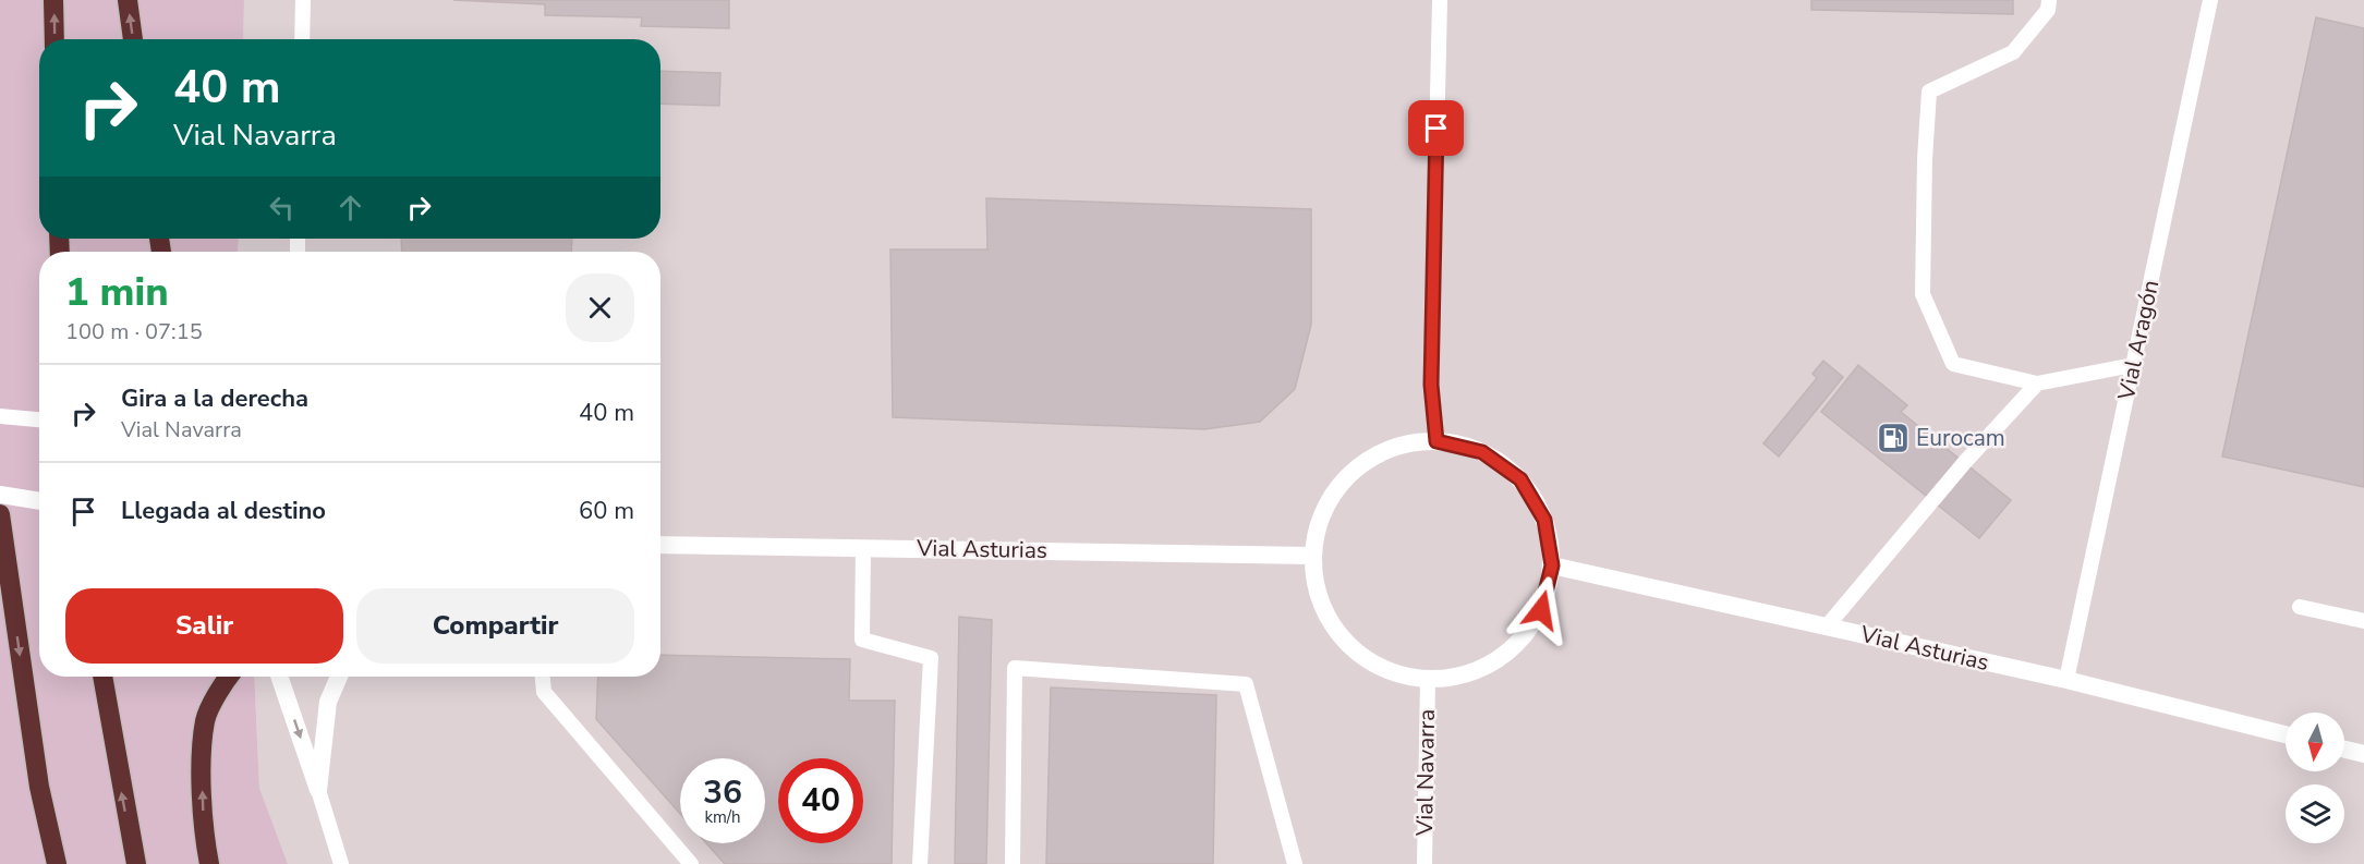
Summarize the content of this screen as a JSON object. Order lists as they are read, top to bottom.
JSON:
{
  "streets": {
    "street": ["Vial Asturias"],
    "lane": ["Vial Aragón", "Vial Navarra"]
  },
  "crossings": [
    ["Vial Aragón", "Vial Asturias"]
  ],
  "places": {
    "fuel station": ["Eurocam"]
  },
  "north": "bottom",
  "page": {
    "turn": ["40 m", "Vial Navarra"],
    "heading": ["1 min", "100 m · 07:15"],
    "list": [
      {
        "name": "Gira a la derecha",
        "note": "Vial Navarra",
        "value": "40 m"
      },
      {
        "name": "Llegada al destino",
        "value": "60 m"
      }
    ],
    "buttons": ["Salir", "Compartir"],
    "speed": "36 km/h",
    "limit": "40"
  }
}
